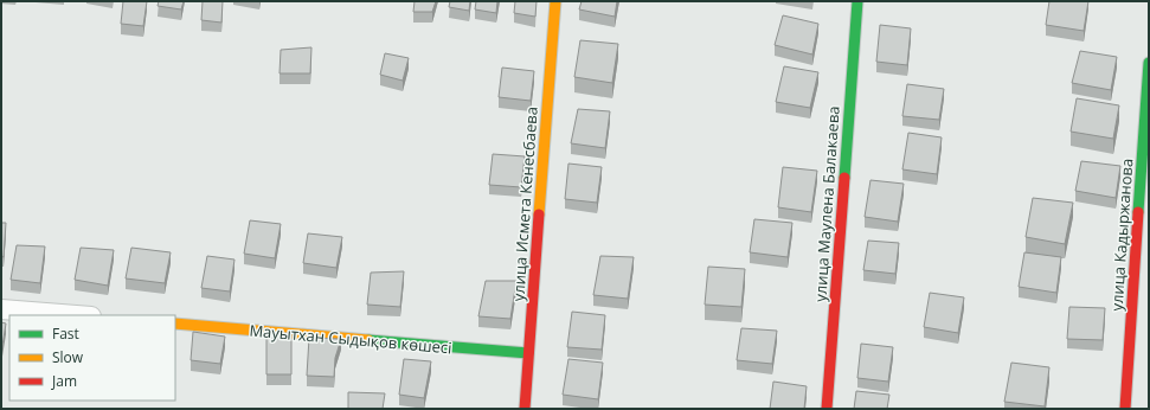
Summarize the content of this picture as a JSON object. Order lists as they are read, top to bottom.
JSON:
{
  "streets": {
    "street": [
      "улица Исмета Кенесбаева",
      "улица Маулена Балакаева",
      "улица Кадыржанова",
      "Мауытхан Сыдықов көшесі"
    ]
  },
  "crossings": [
    ["улица Исмета Кенесбаева", "Мауытхан Сыдықов көшесі"]
  ],
  "legend": ["Fast", "Slow", "Jam"]
}
